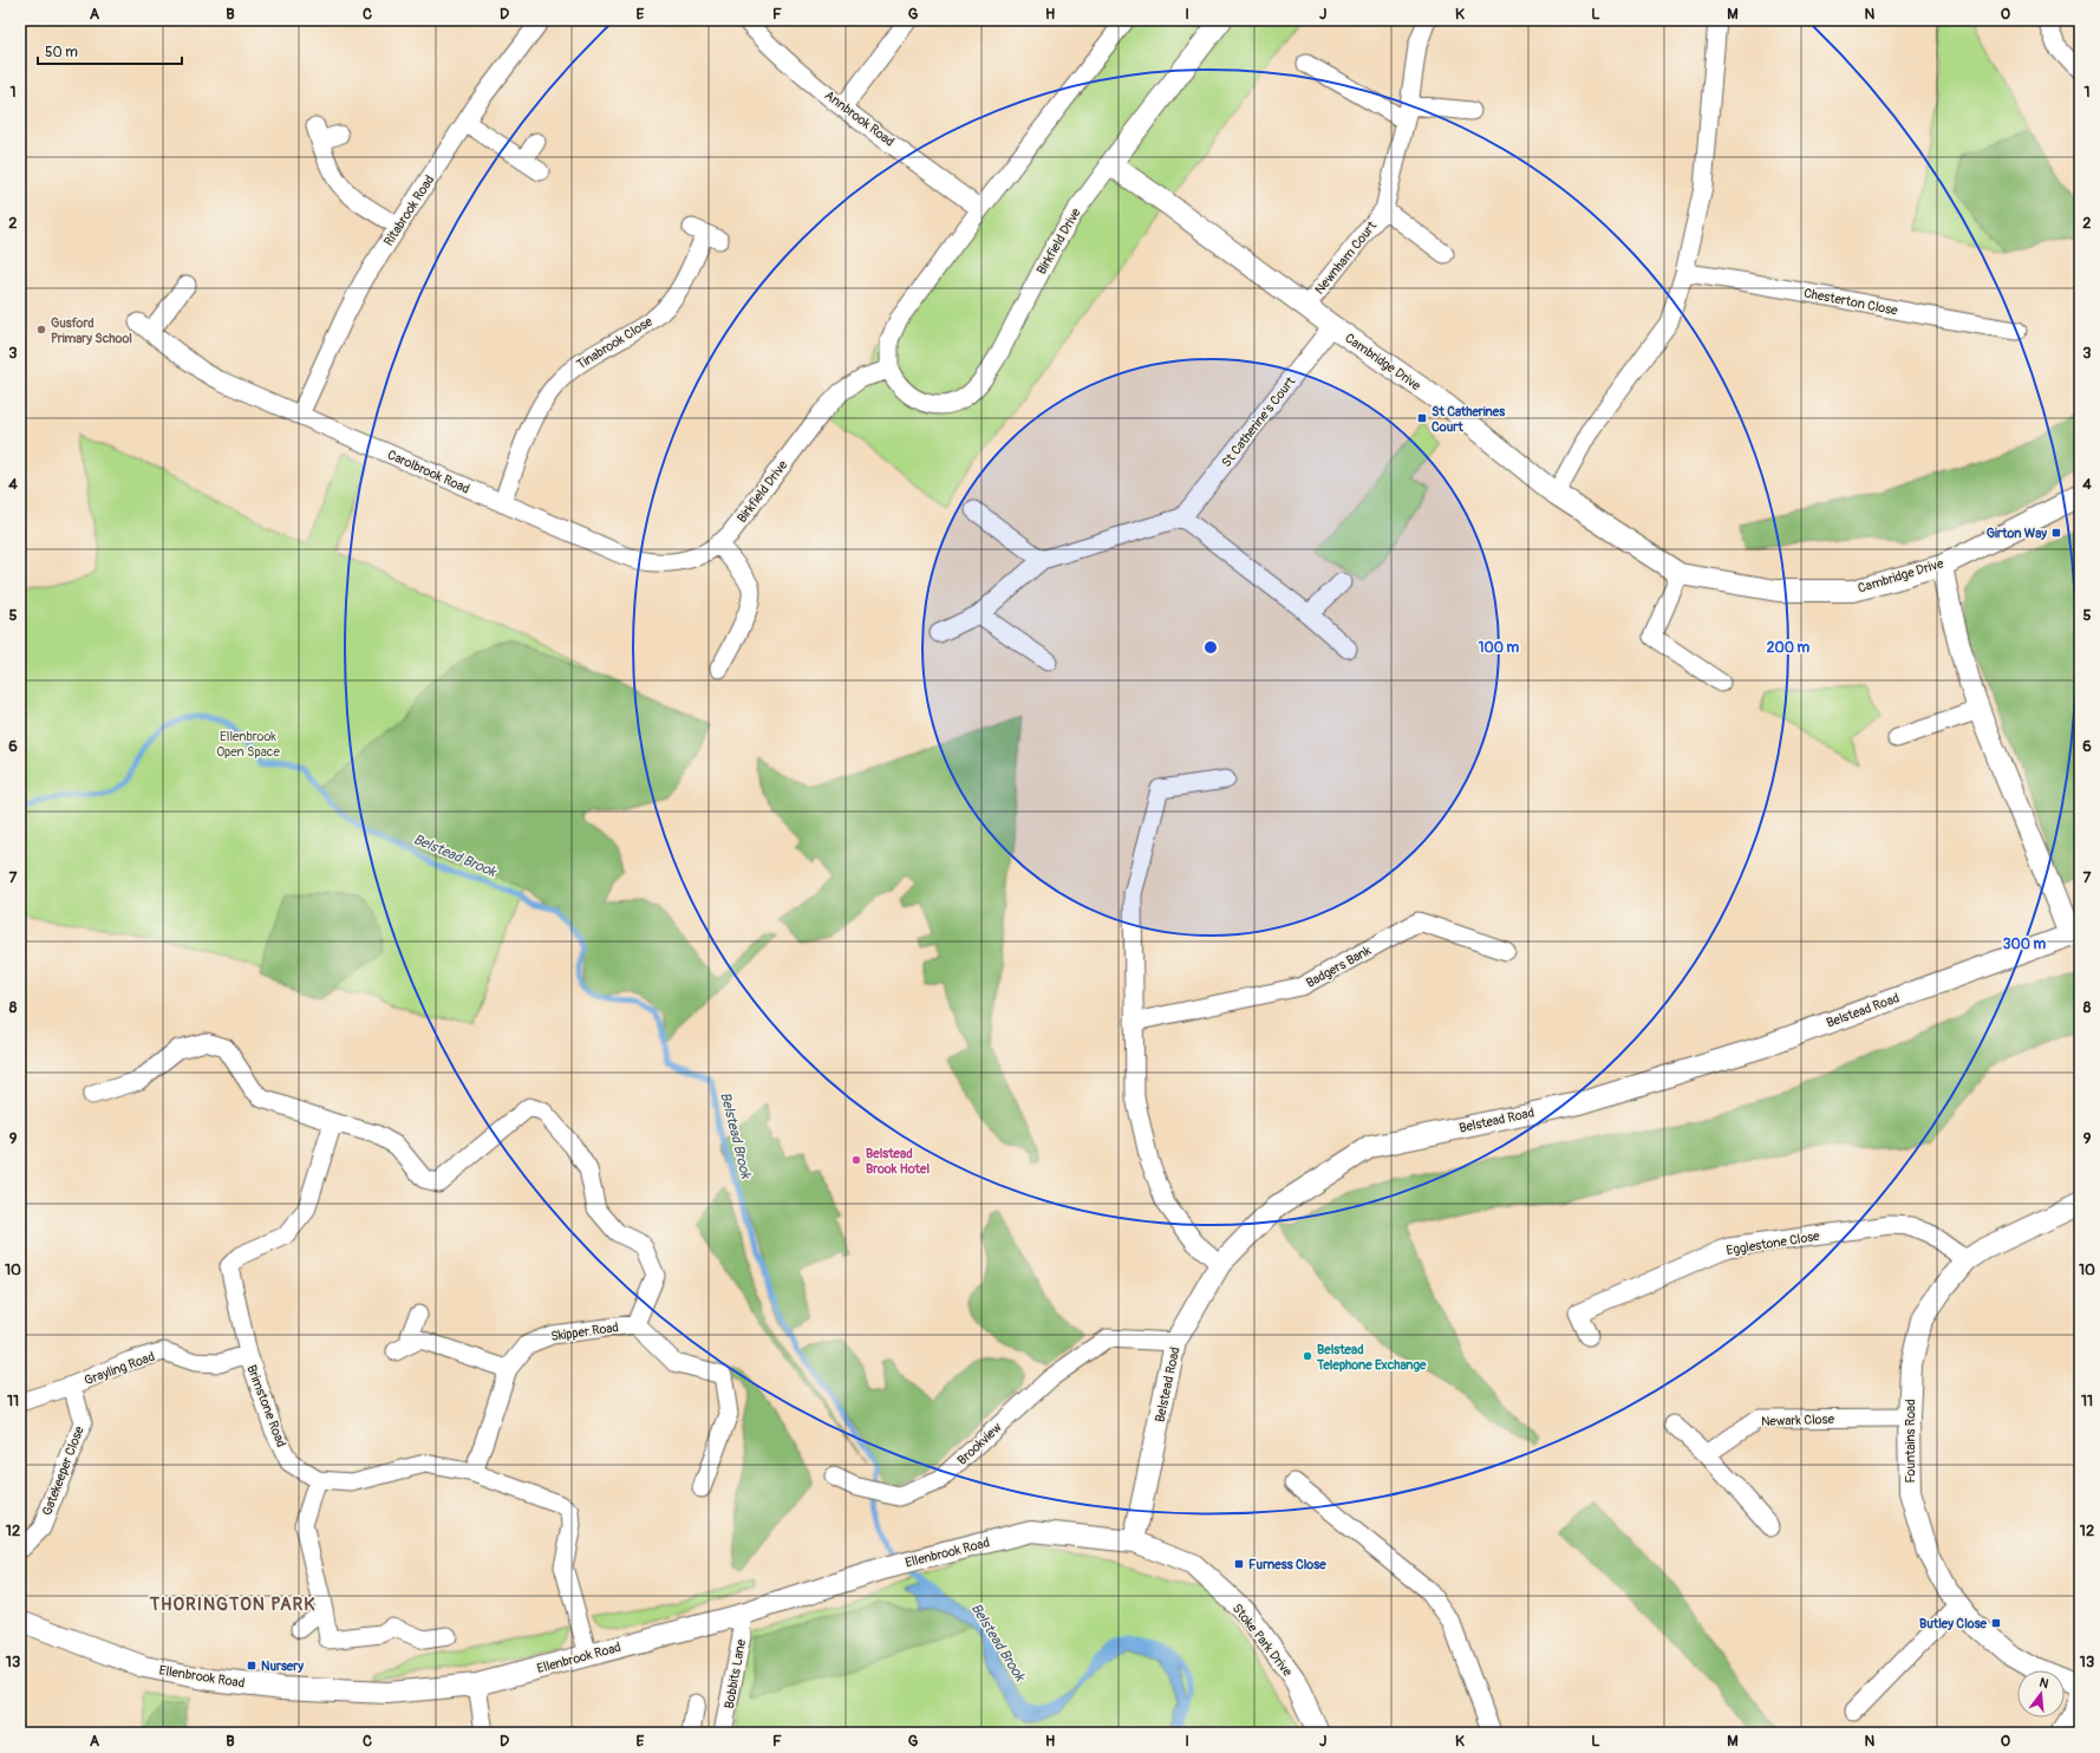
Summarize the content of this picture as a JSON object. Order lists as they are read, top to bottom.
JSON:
{
  "streets": {
    "street": [
      "Annbrook Road",
      "Ritabrook Road",
      "Birkfield Drive",
      "Newnham Court",
      "Chesterton Close",
      "Tinabrook Close",
      "Cambridge Drive",
      "St Catherine's Court",
      "Carolbrook Road",
      "Badgers Bank",
      "Belstead Road",
      "Egglestone Close",
      "Skipper Road",
      "Grayling Road",
      "Brimstone Road",
      "Newark Close",
      "Fountains Road",
      "Brookview",
      "Gatekeeper Close",
      "Ellenbrook Road",
      "Stoke Park Drive",
      "Bobbits Lane"
    ]
  },
  "crossings": [
    ["Ritabrook Road", "Carolbrook Road"],
    ["Birkfield Drive", "Cambridge Drive"],
    ["Birkfield Drive", "Carolbrook Road"],
    ["Newnham Court", "Cambridge Drive"],
    ["Tinabrook Close", "Carolbrook Road"],
    ["Cambridge Drive", "St Catherine's Court"],
    ["Belstead Road", "Brookview"],
    ["Belstead Road", "Ellenbrook Road"],
    ["Belstead Road", "Stoke Park Drive"],
    ["Egglestone Close", "Fountains Road"],
    ["Skipper Road", "Brimstone Road"],
    ["Grayling Road", "Brimstone Road"],
    ["Grayling Road", "Gatekeeper Close"],
    ["Brimstone Road", "Ellenbrook Road"],
    ["Newark Close", "Fountains Road"],
    ["Ellenbrook Road", "Stoke Park Drive"],
    ["Ellenbrook Road", "Bobbits Lane"]
  ],
  "districts": ["THORINGTON PARK"],
  "water": ["Belstead Brook"],
  "parks": ["Ellenbrook Open Space"],
  "places": {
    "other": ["Gusford Primary School", "Belstead Brook Hotel", "Belstead Telephone Exchange"],
    "transit": [
      "St Catherines Court",
      "Girton Way",
      "Furness Close",
      "Butley Close",
      "Nursery"
    ]
  },
  "scale_bar": "50 m",
  "north": "top",
  "grid": {
    "columns": [
      "A",
      "B",
      "C",
      "D",
      "E",
      "F",
      "G",
      "H",
      "I",
      "J",
      "K",
      "L",
      "M",
      "N",
      "O"
    ],
    "rows": [
      "1",
      "2",
      "3",
      "4",
      "5",
      "6",
      "7",
      "8",
      "9",
      "10",
      "11",
      "12",
      "13"
    ]
  },
  "rings": ["100 m", "200 m", "300 m"]
}
